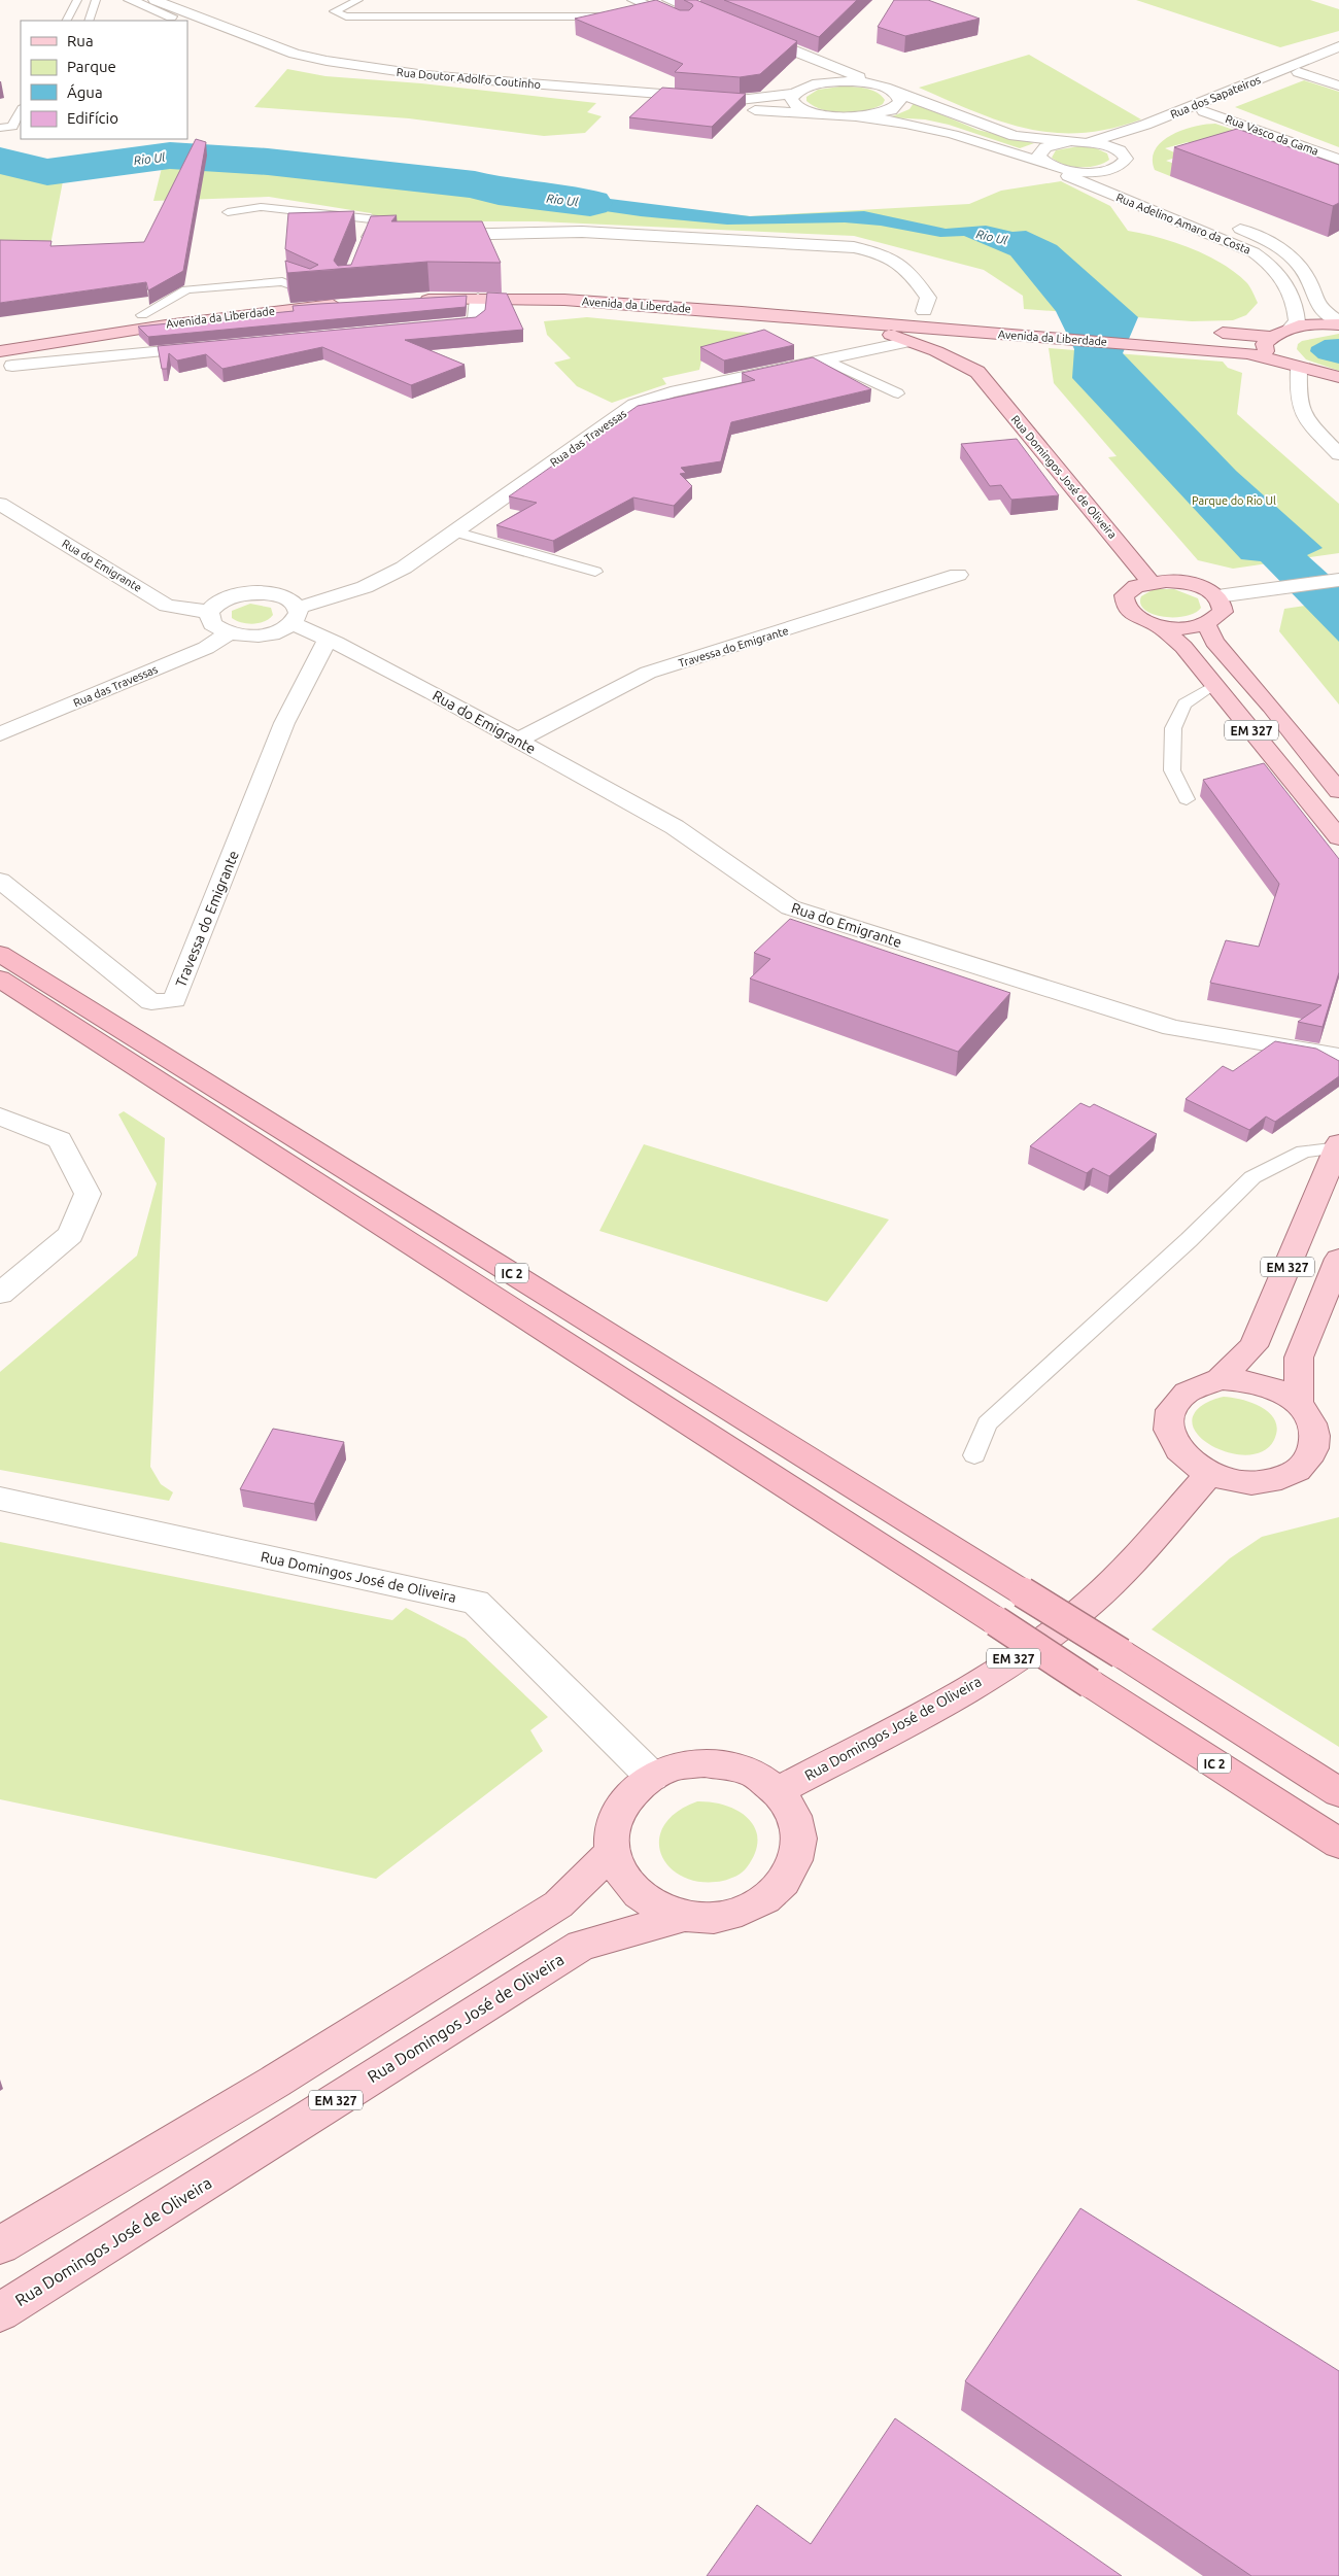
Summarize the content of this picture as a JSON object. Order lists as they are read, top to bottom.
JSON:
{
  "streets": {
    "highway": ["IC 2"],
    "main road": ["Avenida da Liberdade", "Rua Domingos José de Oliveira", "EM 327"],
    "street": [
      "Rua Doutor Adolfo Coutinho",
      "Rua dos Sapateiros",
      "Rua Vasco da Gama",
      "Rua Adelino Amaro da Costa",
      "Rua das Travessas",
      "Rua do Emigrante",
      "Travessa do Emigrante"
    ]
  },
  "crossings": [
    ["Rua Doutor Adolfo Coutinho", "Rua Adelino Amaro da Costa"],
    ["Rua dos Sapateiros", "Rua Vasco da Gama"],
    ["Rua dos Sapateiros", "Rua Adelino Amaro da Costa"],
    ["Avenida da Liberdade", "Rua Domingos José de Oliveira"],
    ["Rua das Travessas", "Rua Domingos José de Oliveira"],
    ["Rua das Travessas", "Rua do Emigrante"],
    ["Rua Domingos José de Oliveira", "EM 327"],
    ["Rua do Emigrante", "Travessa do Emigrante"]
  ],
  "water": ["Rio Ul"],
  "parks": ["Parque do Rio Ul"],
  "legend": [
    "Rua",
    "Parque",
    "Água",
    "Edifício"
  ]
}
